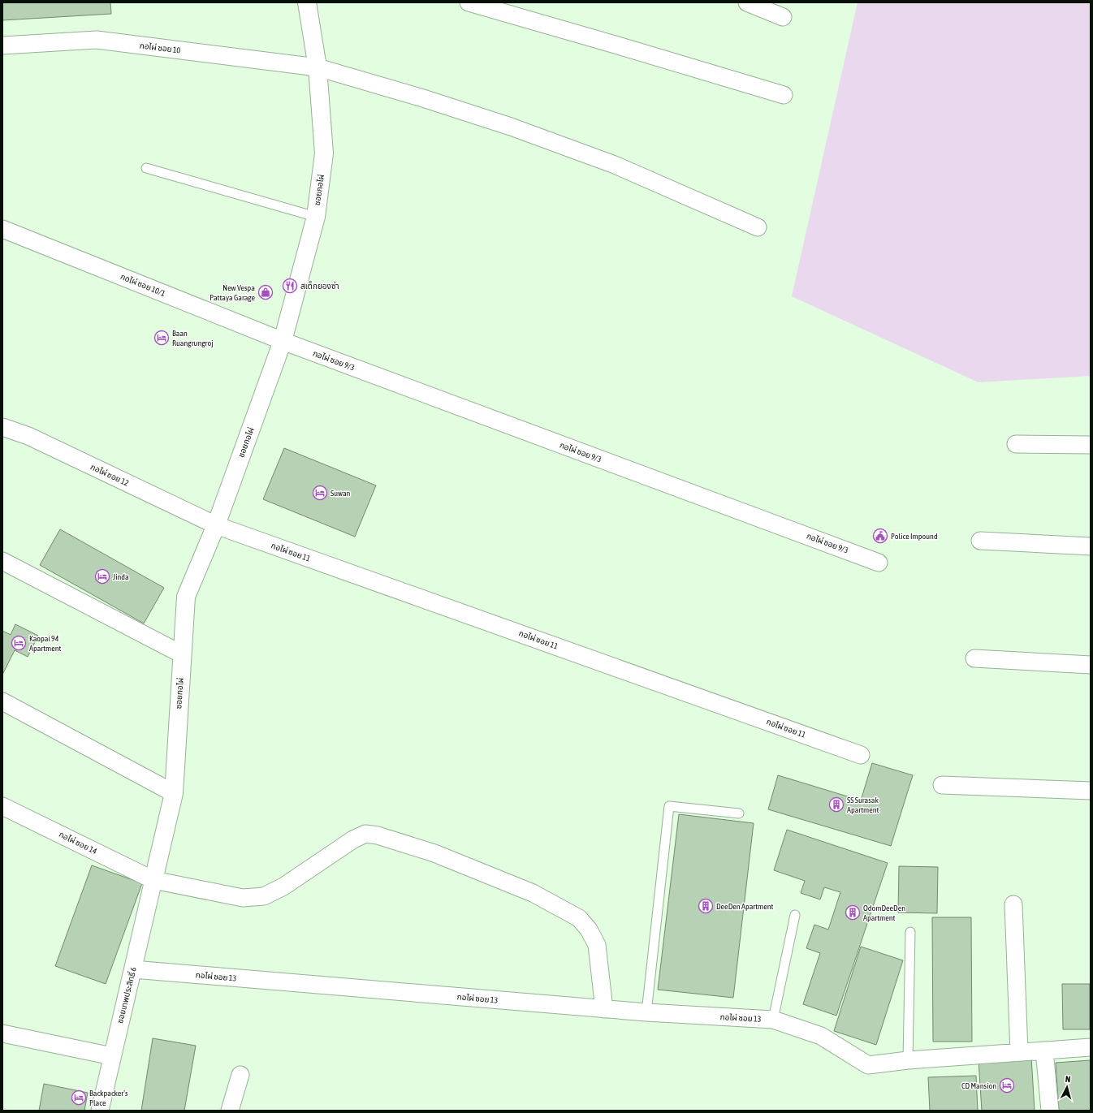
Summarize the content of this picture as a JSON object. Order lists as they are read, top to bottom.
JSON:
{
  "streets": {
    "street": [
      "กอไผ่ ซอย 10",
      "ซอยกอไผ่",
      "กอไผ่ ซอย 10/1",
      "กอไผ่ ซอย 9/3",
      "กอไผ่ ซอย 12",
      "กอไผ่ ซอย 11",
      "กอไผ่ ซอย 14",
      "กอไผ่ ซอย 13",
      "ซอยเทพประสิทธิ์ 6"
    ]
  },
  "crossings": [
    ["กอไผ่ ซอย 10", "ซอยกอไผ่"],
    ["ซอยกอไผ่", "กอไผ่ ซอย 10/1"],
    ["ซอยกอไผ่", "กอไผ่ ซอย 9/3"],
    ["ซอยกอไผ่", "กอไผ่ ซอย 12"],
    ["ซอยกอไผ่", "กอไผ่ ซอย 11"],
    ["ซอยกอไผ่", "กอไผ่ ซอย 14"],
    ["ซอยกอไผ่", "ซอยเทพประสิทธิ์ 6"],
    ["กอไผ่ ซอย 10/1", "กอไผ่ ซอย 9/3"],
    ["กอไผ่ ซอย 12", "กอไผ่ ซอย 11"],
    ["กอไผ่ ซอย 14", "กอไผ่ ซอย 13"],
    ["กอไผ่ ซอย 14", "ซอยเทพประสิทธิ์ 6"],
    ["กอไผ่ ซอย 13", "ซอยเทพประสิทธิ์ 6"]
  ],
  "places": {
    "restaurant": ["สเต็กยองซ่า"],
    "shop": ["New Vespa Pattaya Garage"],
    "hotel": [
      "Baan Ruangrungroj",
      "Suwan",
      "Jinda",
      "Kaopai 94 Apartment",
      "CD Mansion",
      "Backpacker's Place"
    ],
    "public building": ["Police Impound"],
    "building": ["SS Surasak Apartment", "DeeDen Apartment", "OdomDeeDen Apartment"]
  },
  "north": "top"
}
